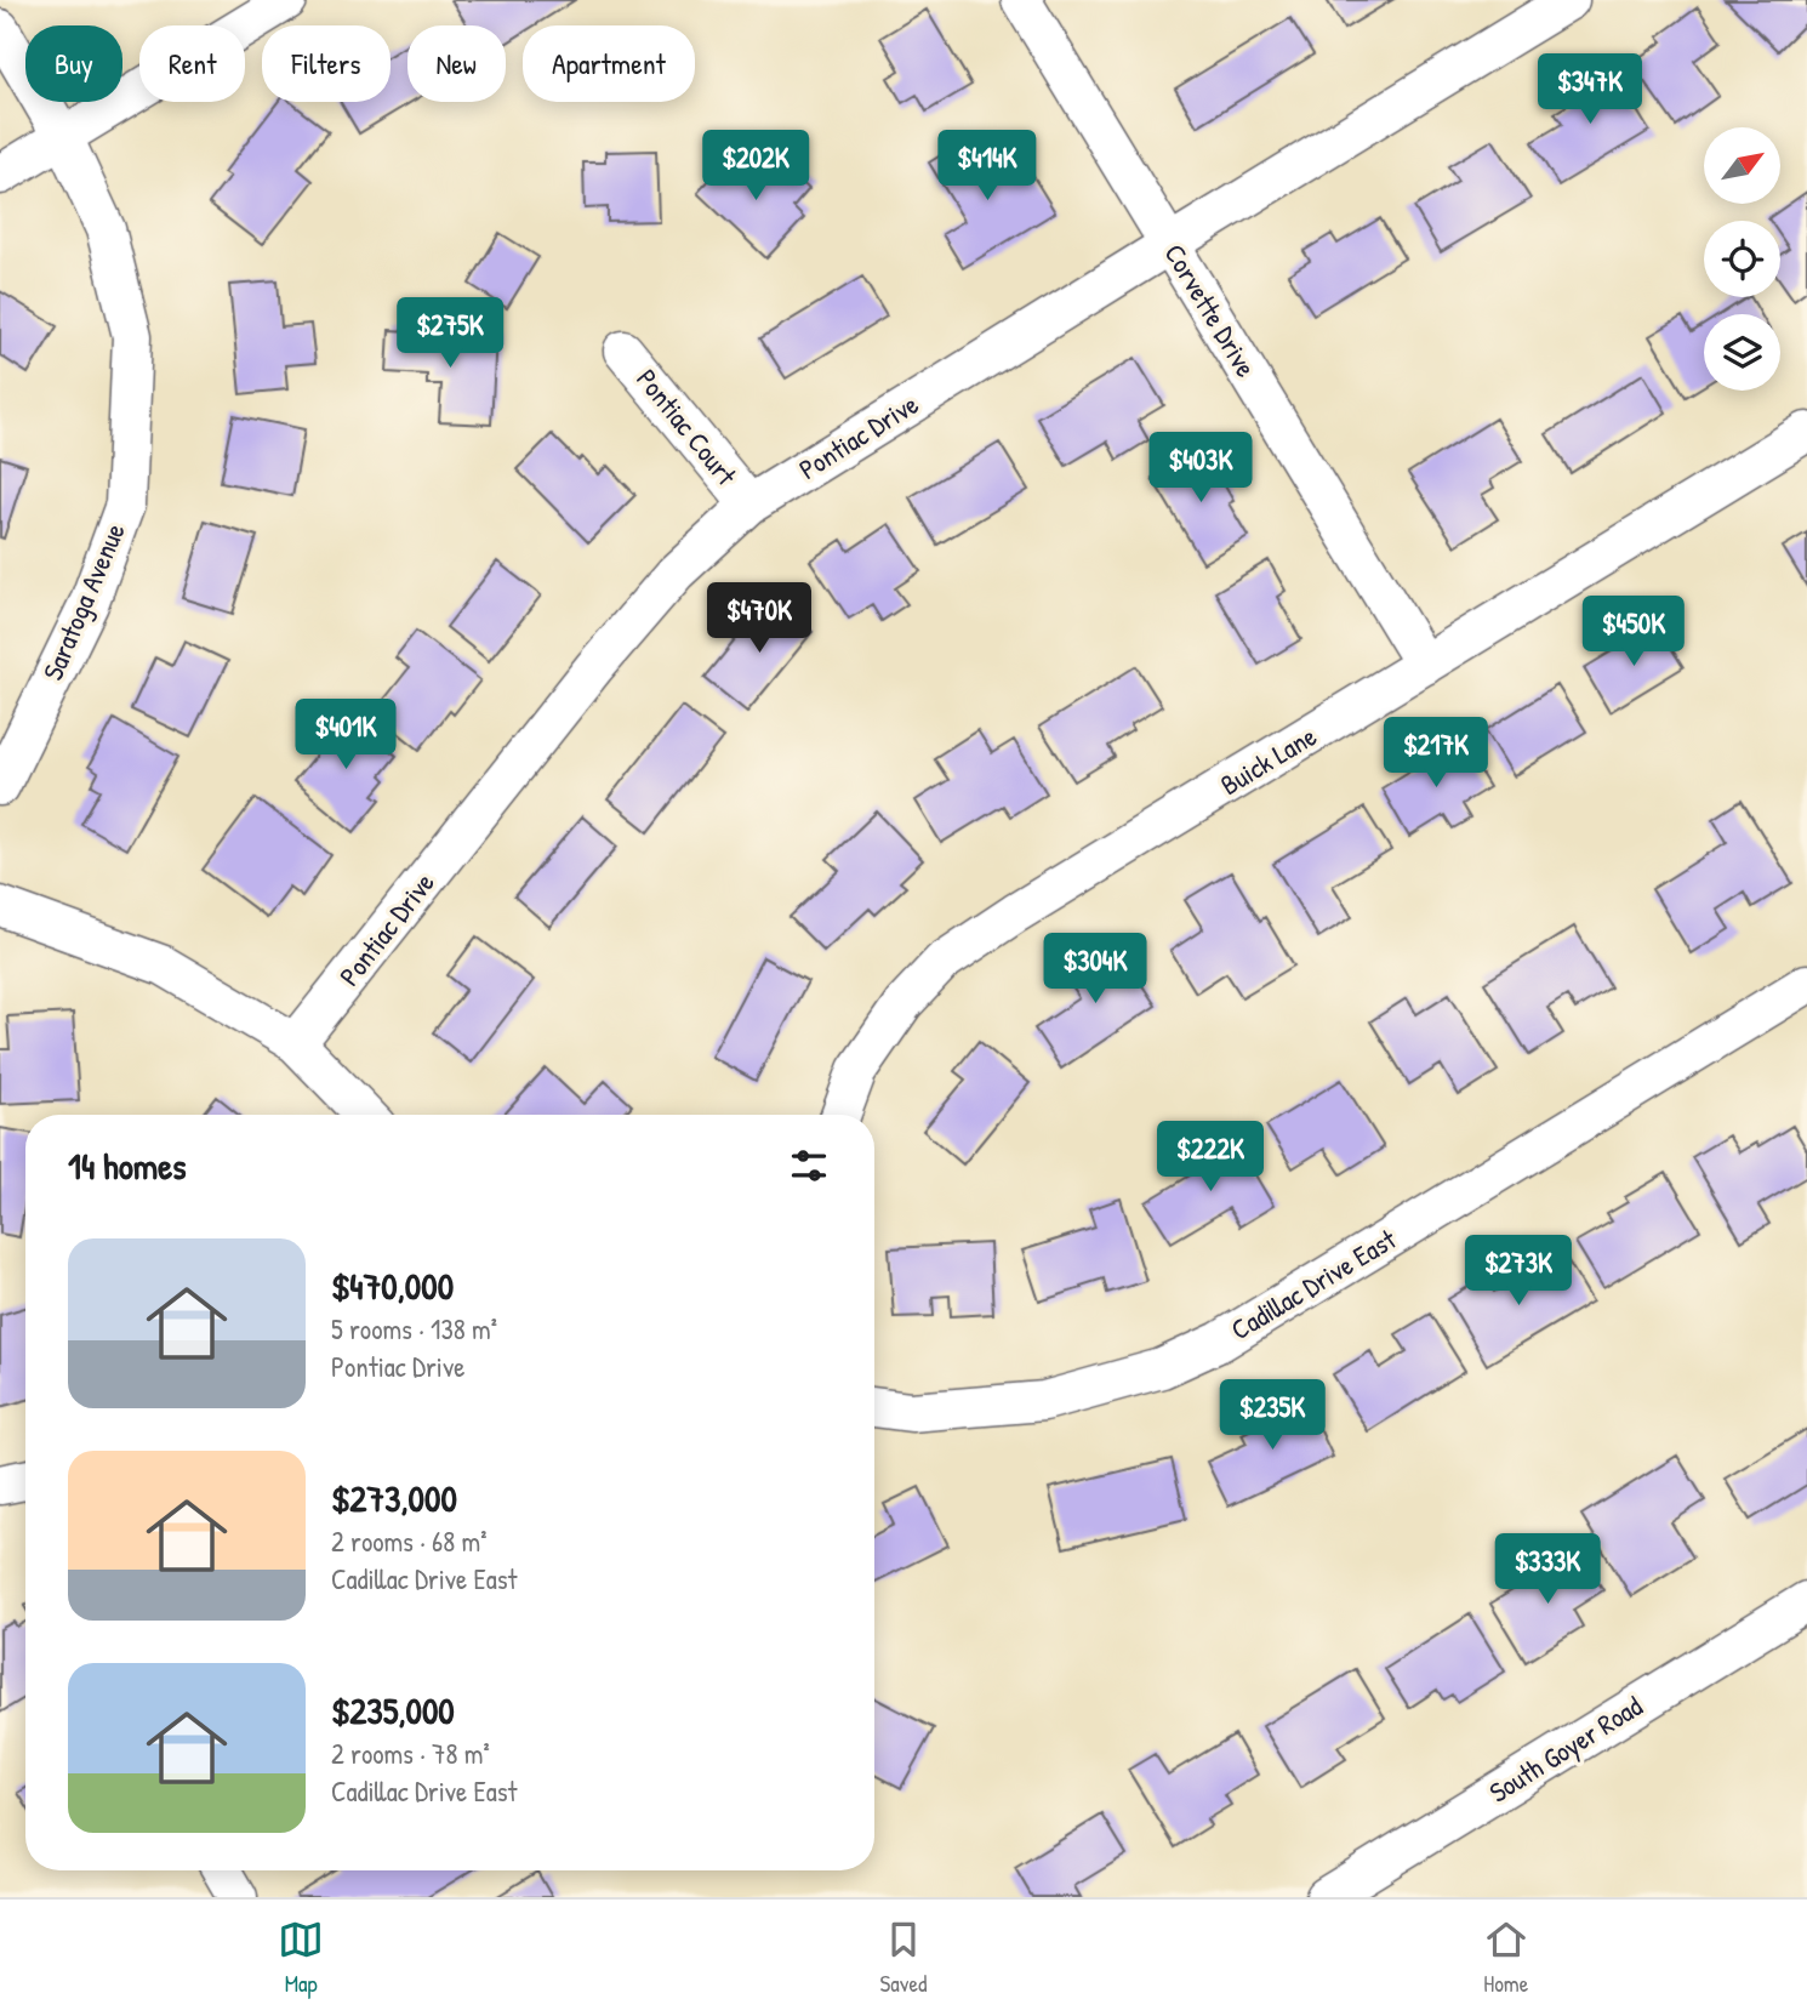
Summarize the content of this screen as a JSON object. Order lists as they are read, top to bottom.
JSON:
{
  "streets": {
    "street": [
      "Corvette Drive",
      "Pontiac Court",
      "Pontiac Drive",
      "Saratoga Avenue",
      "Buick Lane",
      "Cadillac Drive East",
      "South Goyer Road"
    ]
  },
  "crossings": [
    ["Corvette Drive", "Pontiac Drive"],
    ["Corvette Drive", "Buick Lane"],
    ["Pontiac Court", "Pontiac Drive"]
  ],
  "north": "top right",
  "page": {
    "chip": [
      "Buy",
      "Rent",
      "Filters",
      "New",
      "Apartment"
    ],
    "price": [
      "$347K",
      "$202K",
      "$414K",
      "$275K",
      "$403K",
      "$470K",
      "$450K",
      "$401K",
      "$217K",
      "$304K",
      "$222K",
      "$273K",
      "$235K",
      "$333K"
    ],
    "heading": "14 homes",
    "list": [
      {
        "name": "$470,000",
        "note": "5 rooms · 138 m² · Pontiac Drive"
      },
      {
        "name": "$273,000",
        "note": "2 rooms · 68 m² · Cadillac Drive East"
      },
      {
        "name": "$235,000",
        "note": "2 rooms · 78 m² · Cadillac Drive East"
      }
    ],
    "tabs": ["Map", "Saved", "Home"]
  }
}
